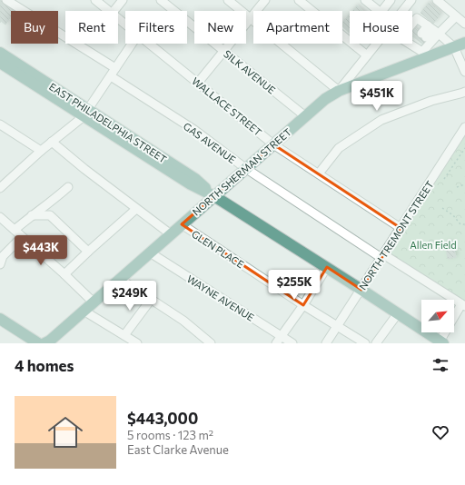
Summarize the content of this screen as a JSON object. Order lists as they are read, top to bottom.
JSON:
{
  "streets": {
    "main road": ["EAST PHILADELPHIA STREET", "NORTH SHERMAN STREET"],
    "street": [
      "SILK AVENUE",
      "WALLACE STREET",
      "GAS AVENUE",
      "NORTH TREMONT STREET",
      "GLEN PLACE",
      "WAYNE AVENUE"
    ]
  },
  "crossings": [
    ["SILK AVENUE", "NORTH SHERMAN STREET"],
    ["WALLACE STREET", "NORTH SHERMAN STREET"],
    ["WALLACE STREET", "NORTH TREMONT STREET"],
    ["EAST PHILADELPHIA STREET", "NORTH SHERMAN STREET"],
    ["EAST PHILADELPHIA STREET", "NORTH TREMONT STREET"],
    ["GAS AVENUE", "NORTH SHERMAN STREET"],
    ["GAS AVENUE", "NORTH TREMONT STREET"],
    ["NORTH SHERMAN STREET", "GLEN PLACE"],
    ["NORTH SHERMAN STREET", "WAYNE AVENUE"],
    ["NORTH TREMONT STREET", "GLEN PLACE"]
  ],
  "parks": ["Allen Field"],
  "north": "top right",
  "page": {
    "chip": [
      "Buy",
      "Rent",
      "Filters",
      "New",
      "Apartment",
      "House"
    ],
    "price": [
      "$451K",
      "$443K",
      "$255K",
      "$249K"
    ],
    "heading": "4 homes",
    "list": [
      {
        "name": "$443,000",
        "note": "5 rooms · 123 m² · East Clarke Avenue"
      }
    ]
  }
}
